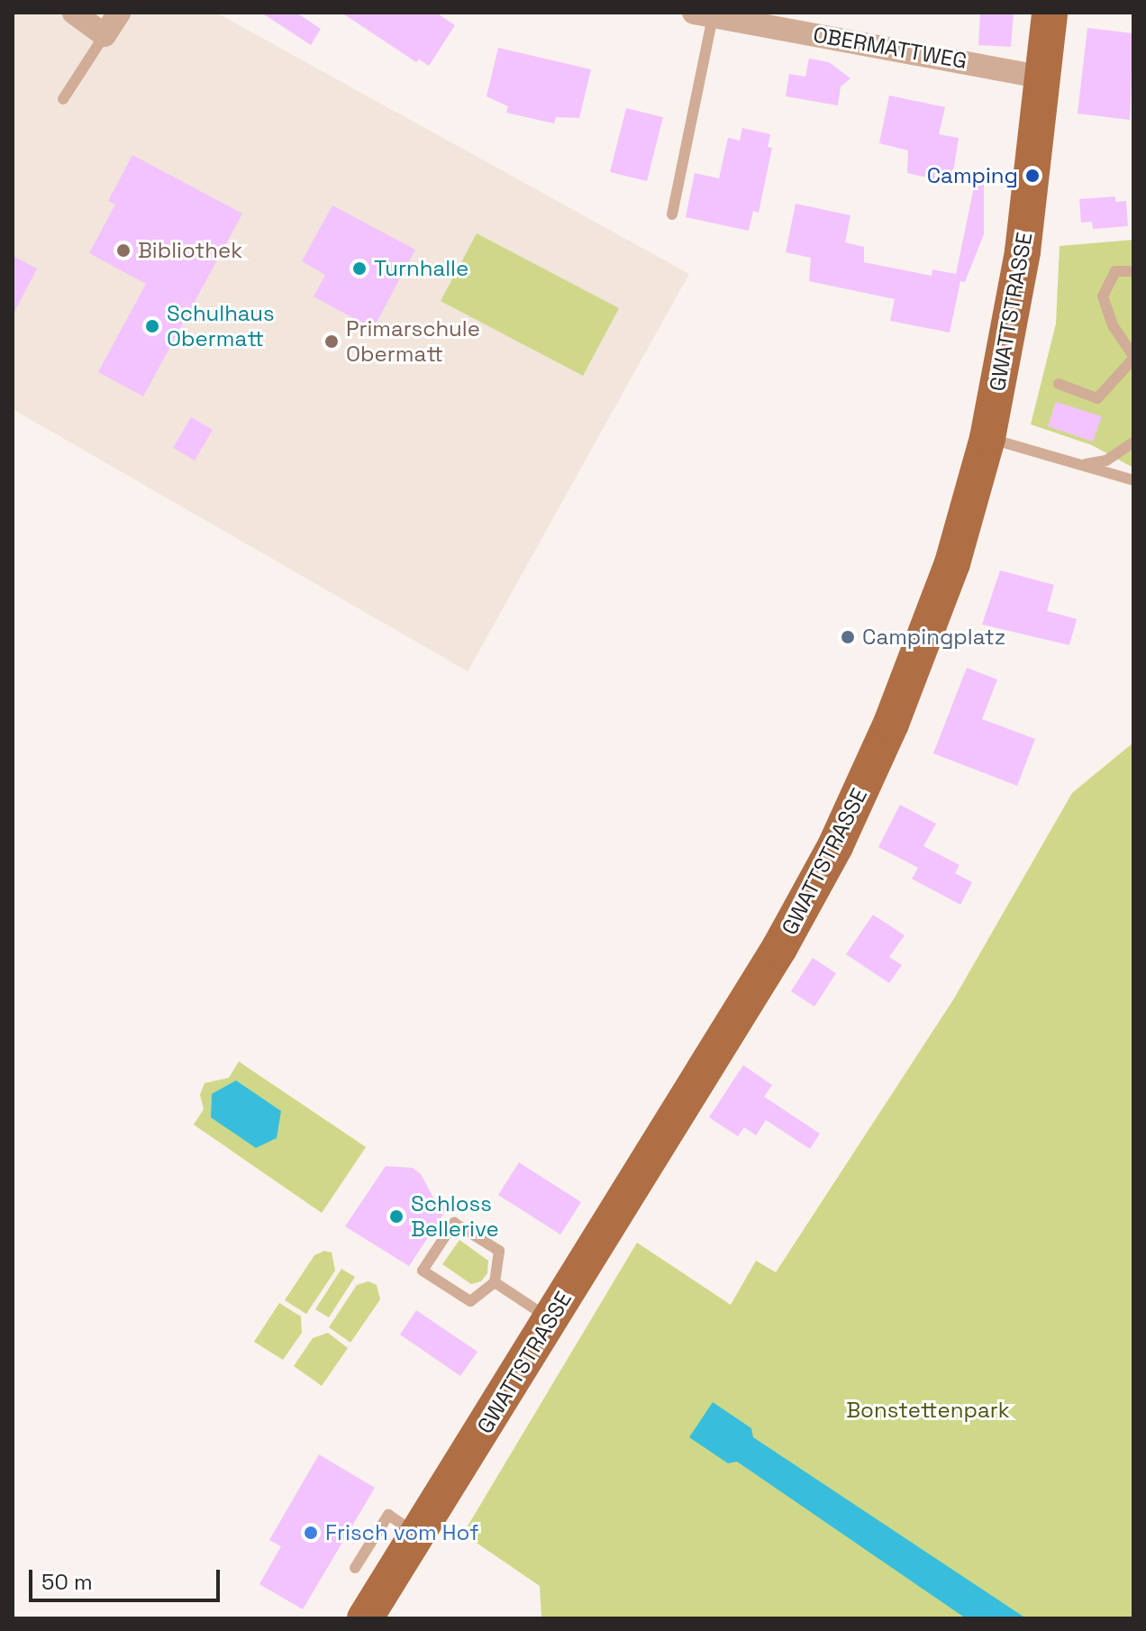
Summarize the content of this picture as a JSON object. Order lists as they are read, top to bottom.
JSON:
{
  "streets": {
    "main road": ["GWATTSTRASSE"],
    "street": ["OBERMATTWEG"]
  },
  "crossings": [
    ["OBERMATTWEG", "GWATTSTRASSE"]
  ],
  "parks": ["Bonstettenpark"],
  "places": [
    "Camping",
    "Bibliothek",
    "Turnhalle",
    "Schulhaus Obermatt",
    "Primarschule Obermatt",
    "Campingplatz",
    "Schloss Bellerive",
    "Frisch vom Hof"
  ],
  "scale_bar": "50 m"
}
